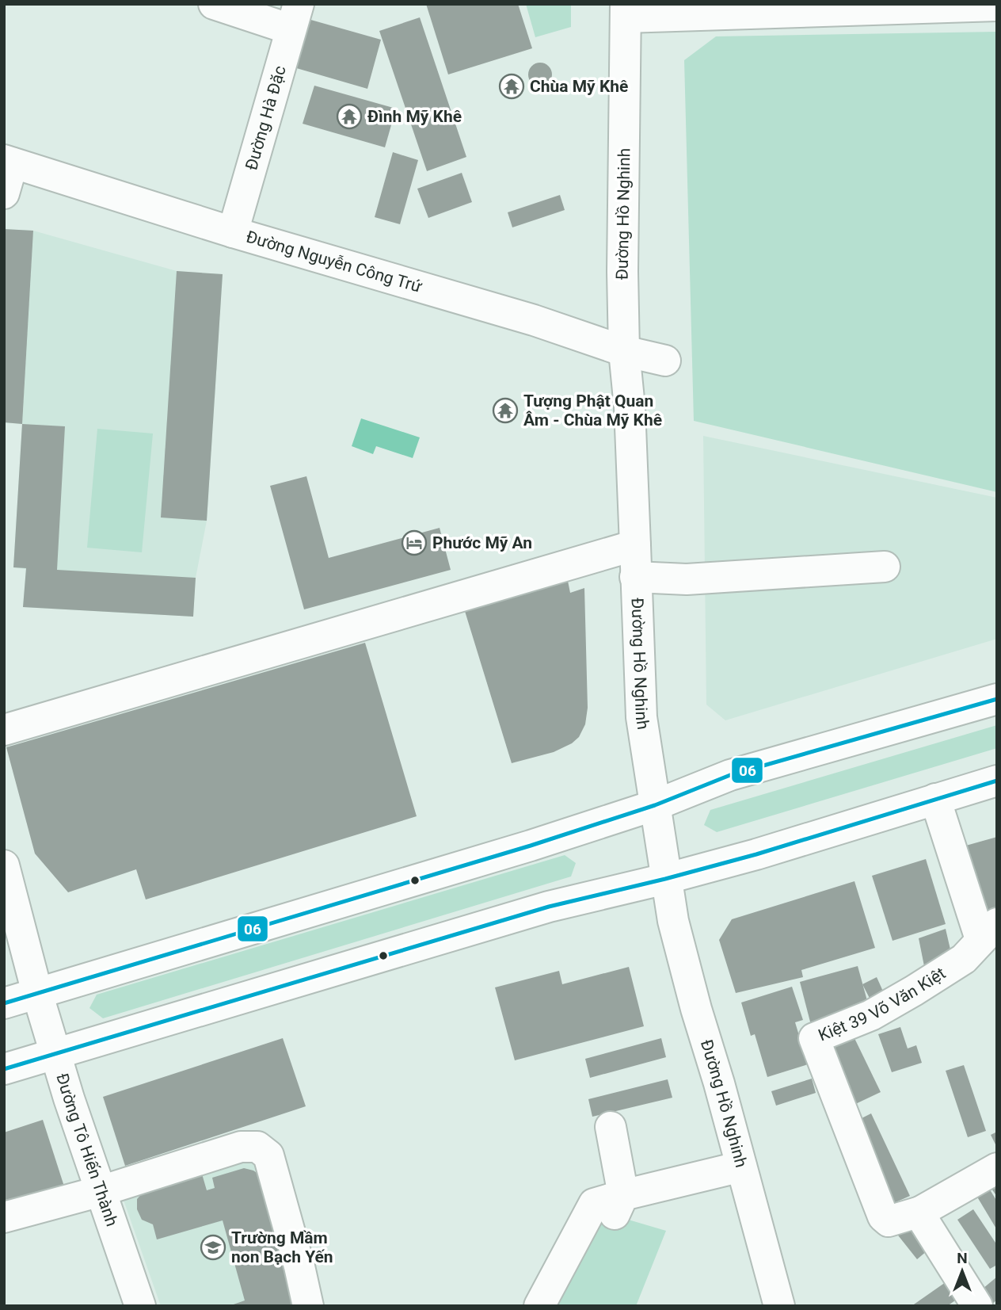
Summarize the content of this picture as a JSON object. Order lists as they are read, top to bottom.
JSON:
{
  "streets": {
    "street": [
      "Đường Hà Đặc",
      "Đường Hồ Nghinh",
      "Đường Nguyễn Công Trứ",
      "Kiệt 39 Võ Văn Kiệt",
      "Đường Tô Hiến Thành"
    ]
  },
  "crossings": [
    ["Đường Hà Đặc", "Đường Nguyễn Công Trứ"],
    ["Đường Hồ Nghinh", "Đường Nguyễn Công Trứ"]
  ],
  "places": {
    "temple": ["Chùa Mỹ Khê", "Đình Mỹ Khê", "Tượng Phật Quan Âm - Chùa Mỹ Khê"],
    "hotel": ["Phước Mỹ An"],
    "school or university": ["Trường Mầm non Bạch Yến"]
  },
  "lines": ["transit line 06"],
  "north": "top"
}
